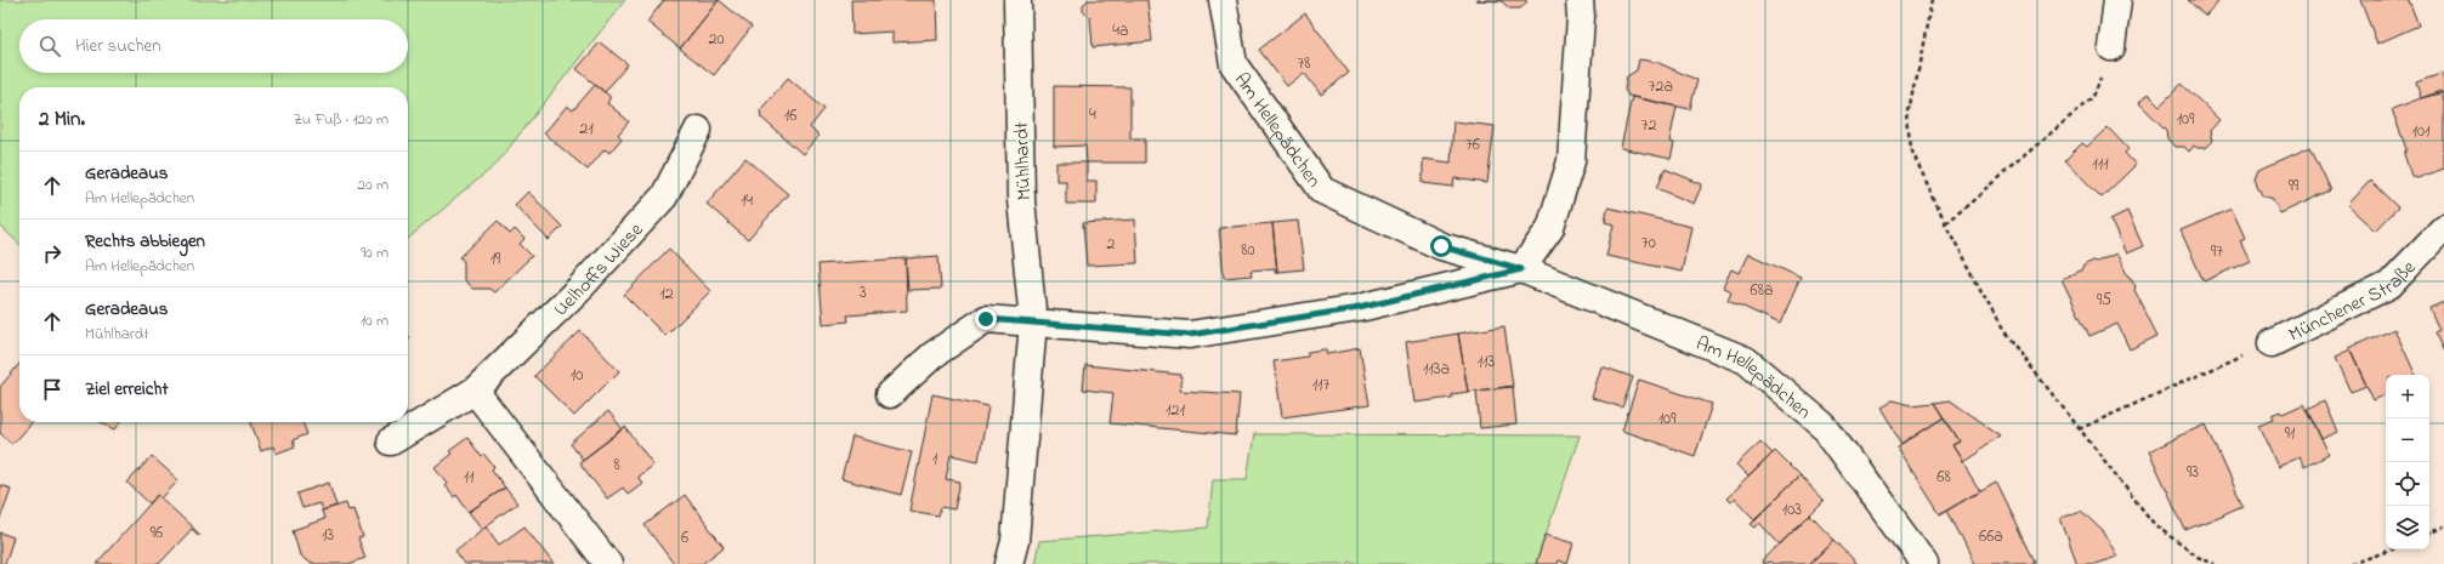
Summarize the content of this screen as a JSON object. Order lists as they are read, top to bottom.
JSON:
{
  "streets": {
    "street": [
      "Am Hellepädchen",
      "Mühlhardt",
      "Uelhoffs Wiese",
      "Münchener Straße"
    ]
  },
  "house_numbers": [
    "4a",
    "20",
    "78",
    "72a",
    "4",
    "16",
    "109",
    "72",
    "21",
    "101",
    "76",
    "111",
    "99",
    "14",
    "70",
    "2",
    "80",
    "97",
    "19",
    "68a",
    "3",
    "12",
    "95",
    "113",
    "113a",
    "10",
    "117",
    "121",
    "109",
    "91",
    "1",
    "8",
    "93",
    "11",
    "68",
    "103",
    "96",
    "13",
    "66a",
    "6"
  ],
  "page": {
    "search": "Hier suchen",
    "heading": ["2 Min.", "Zu Fuß · 120 m"],
    "list": [
      ["Geradeaus", "Am Hellepädchen", "20 m"],
      ["Rechts abbiegen", "Am Hellepädchen", "90 m"],
      ["Geradeaus", "Mühlhardt", "10 m"],
      "Ziel erreicht"
    ],
    "map_buttons": ["+", "−"]
  }
}
